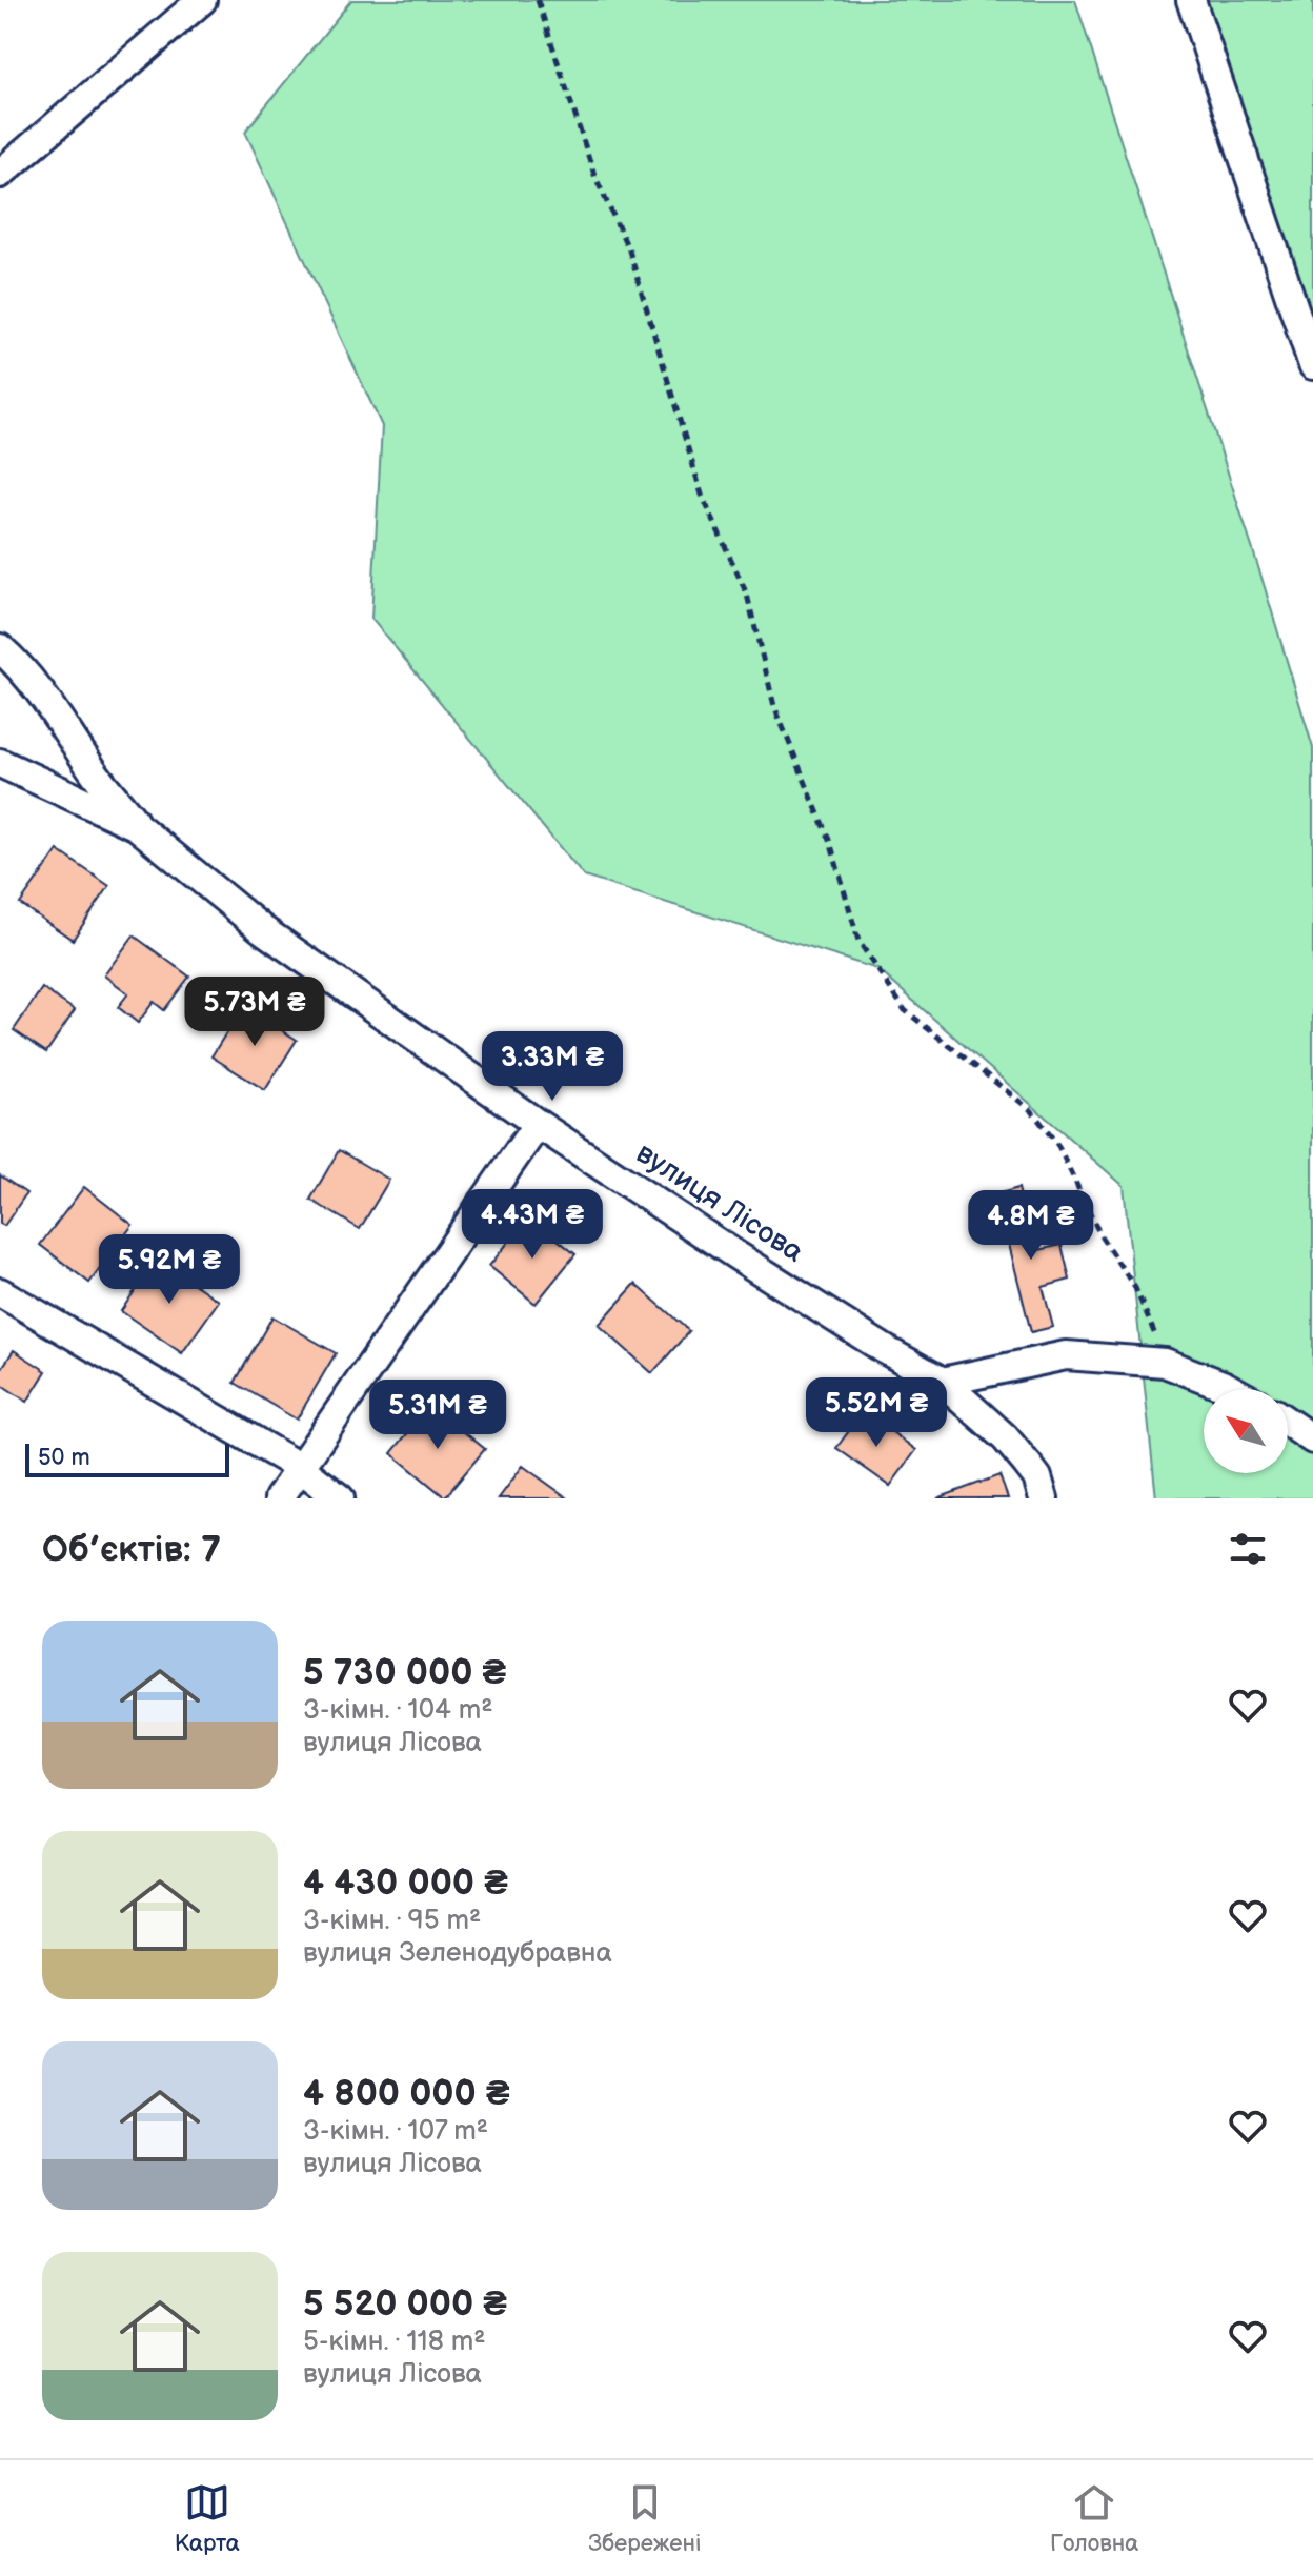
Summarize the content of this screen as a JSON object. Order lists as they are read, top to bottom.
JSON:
{
  "streets": {
    "street": ["вулиця Лісова"]
  },
  "scale_bar": "50 m",
  "north": "top left",
  "page": {
    "price": [
      "5.73M ₴",
      "3.33M ₴",
      "4.43M ₴",
      "4.8M ₴",
      "5.92M ₴",
      "5.52M ₴",
      "5.31M ₴"
    ],
    "scale": "50 m",
    "heading": "Об’єктів: 7",
    "list": [
      {
        "name": "5 730 000 ₴",
        "note": "3-кімн. · 104 m² · вулиця Лісова"
      },
      {
        "name": "4 430 000 ₴",
        "note": "3-кімн. · 95 m² · вулиця Зеленодубравна"
      },
      {
        "name": "4 800 000 ₴",
        "note": "3-кімн. · 107 m² · вулиця Лісова"
      },
      {
        "name": "5 520 000 ₴",
        "note": "5-кімн. · 118 m² · вулиця Лісова"
      }
    ],
    "tabs": ["Карта", "Збережені", "Головна"]
  }
}
